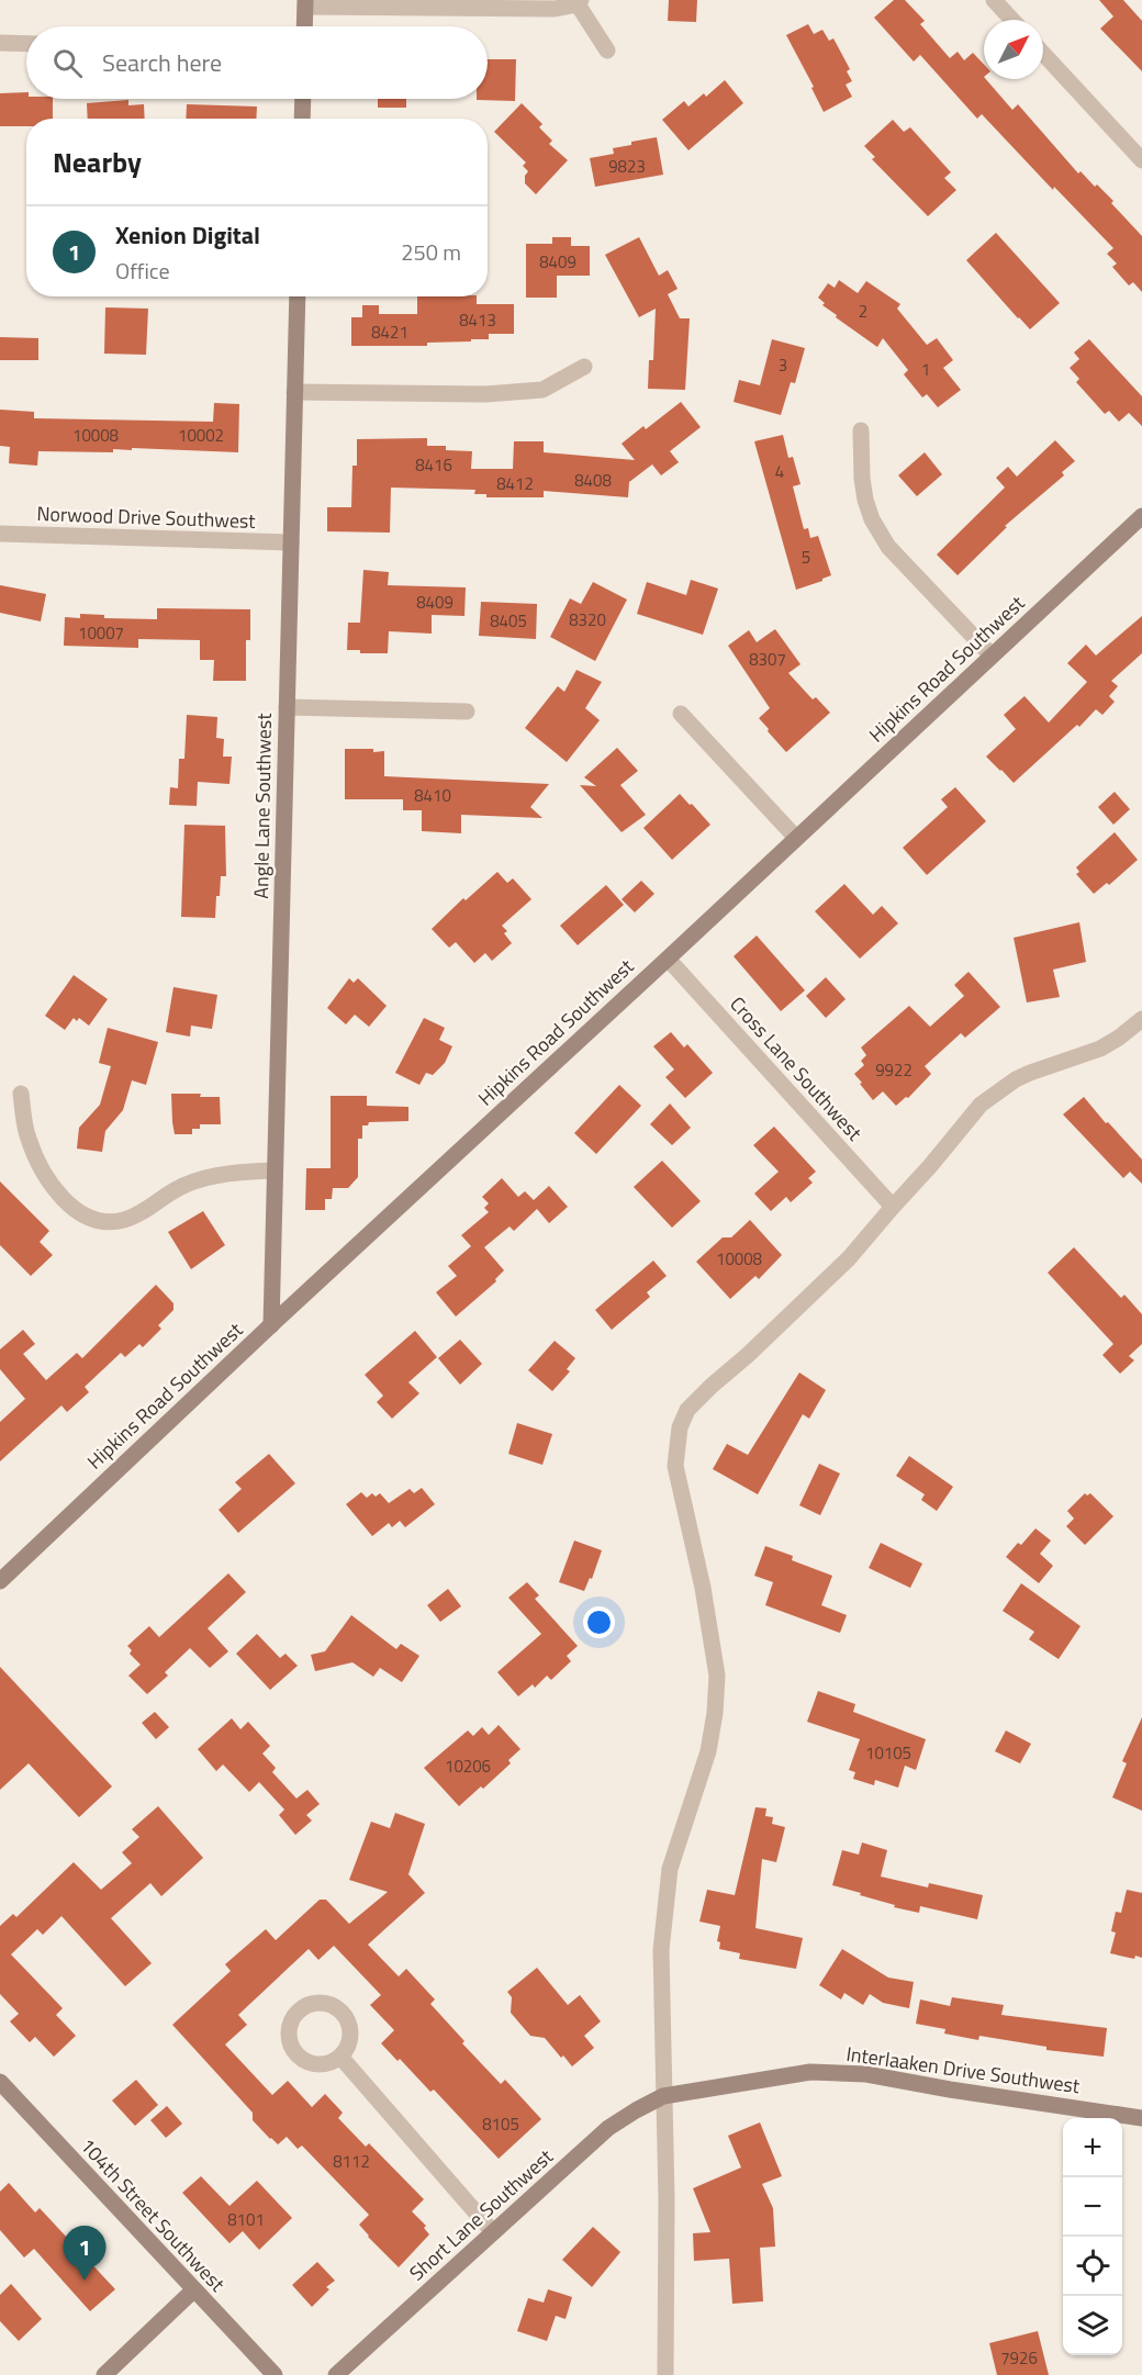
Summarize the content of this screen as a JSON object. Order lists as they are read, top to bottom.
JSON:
{
  "streets": {
    "street": [
      "Norwood Drive Southwest",
      "Hipkins Road Southwest",
      "Angle Lane Southwest",
      "Cross Lane Southwest",
      "Interlaaken Drive Southwest",
      "104th Street Southwest",
      "Short Lane Southwest"
    ]
  },
  "crossings": [
    ["Norwood Drive Southwest", "Angle Lane Southwest"],
    ["Hipkins Road Southwest", "Angle Lane Southwest"],
    ["Hipkins Road Southwest", "Cross Lane Southwest"],
    ["Interlaaken Drive Southwest", "Short Lane Southwest"]
  ],
  "house_numbers": [
    "9823",
    "8409",
    "2",
    "8413",
    "8421",
    "3",
    "1",
    "10008",
    "10002",
    "8416",
    "4",
    "8408",
    "8412",
    "5",
    "8409",
    "8320",
    "8405",
    "10007",
    "8307",
    "8410",
    "9922",
    "10008",
    "10105",
    "10206",
    "8105",
    "8112",
    "8101",
    "7926"
  ],
  "north": "top right",
  "page": {
    "search": "Search here",
    "heading": "Nearby",
    "list": [
      {
        "mark": "1",
        "name": "Xenion Digital",
        "note": "Office",
        "value": "250 m"
      }
    ],
    "map_buttons": ["+", "−"],
    "pins": "1"
  }
}
